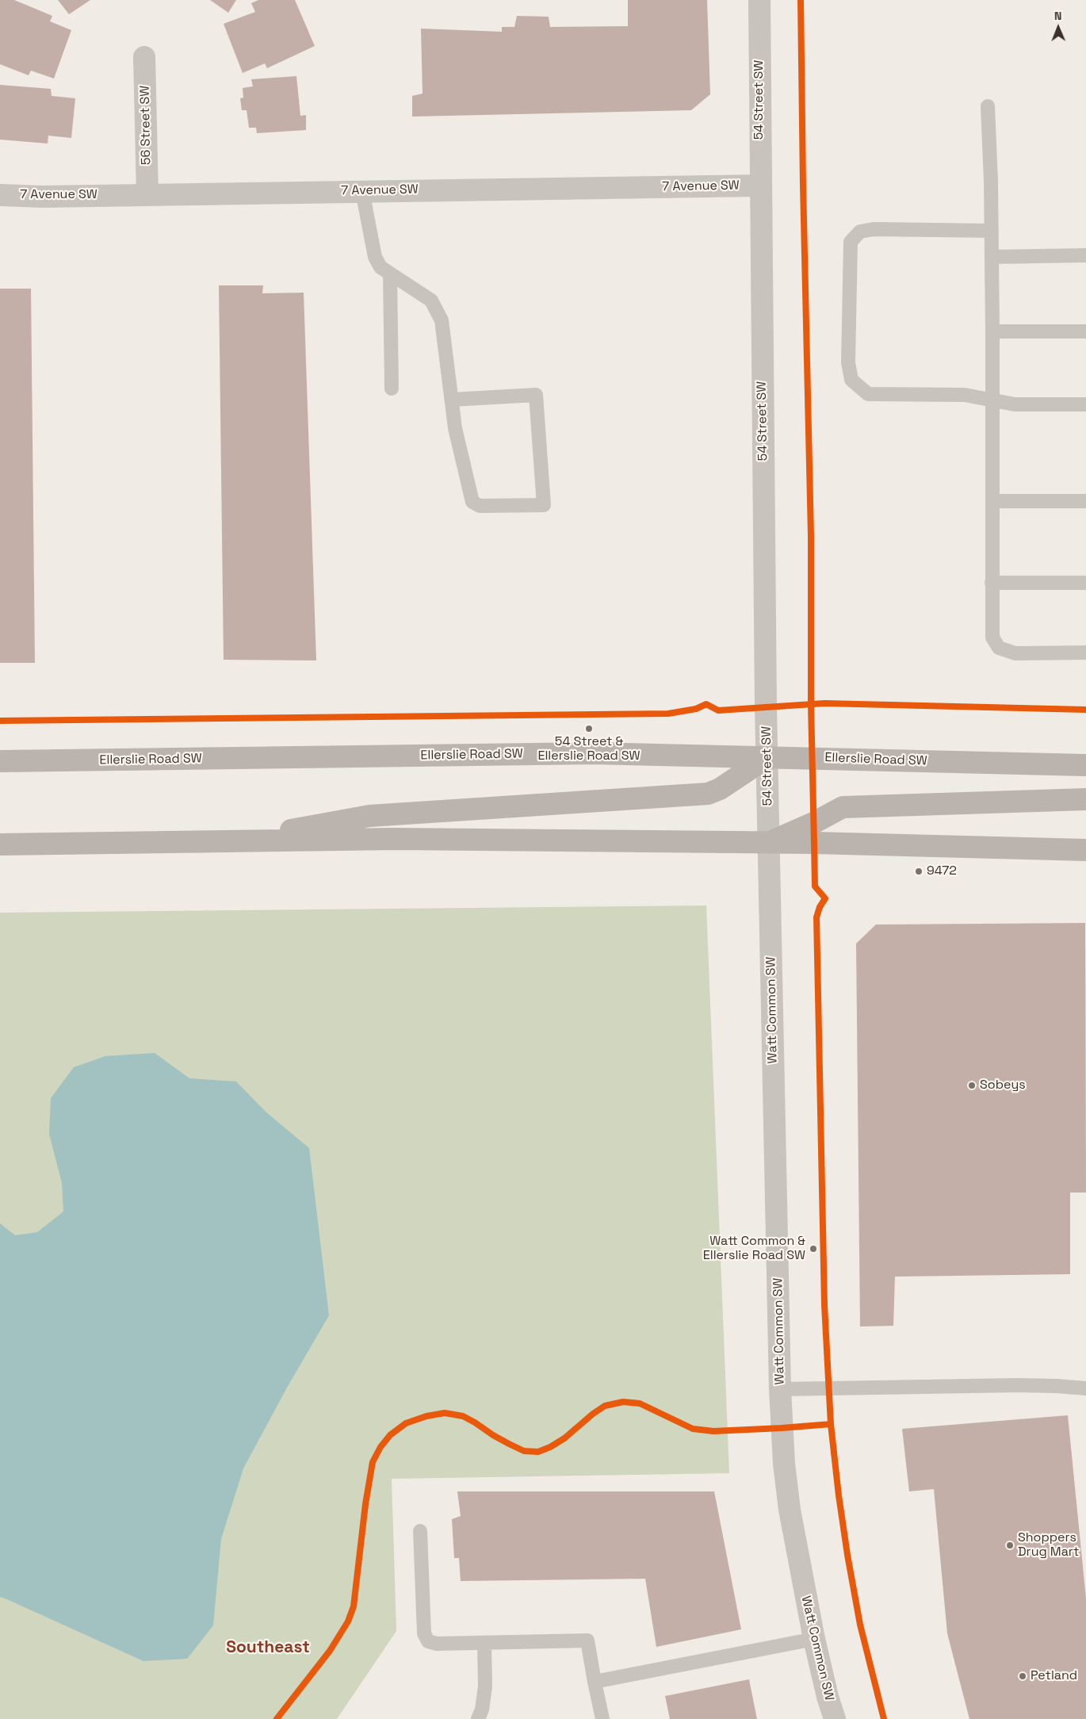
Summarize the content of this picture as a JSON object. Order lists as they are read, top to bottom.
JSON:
{
  "streets": {
    "main road": ["Ellerslie Road SW"],
    "street": [
      "54 Street SW",
      "56 Street SW",
      "7 Avenue SW",
      "Watt Common SW"
    ]
  },
  "crossings": [
    ["54 Street SW", "7 Avenue SW"],
    ["54 Street SW", "Ellerslie Road SW"],
    ["54 Street SW", "Watt Common SW"],
    ["56 Street SW", "7 Avenue SW"]
  ],
  "districts": ["Southeast"],
  "places": [
    "54 Street & Ellerslie Road SW",
    "9472",
    "Sobeys",
    "Watt Common & Ellerslie Road SW",
    "Shoppers Drug Mart",
    "Petland"
  ],
  "north": "top"
}
